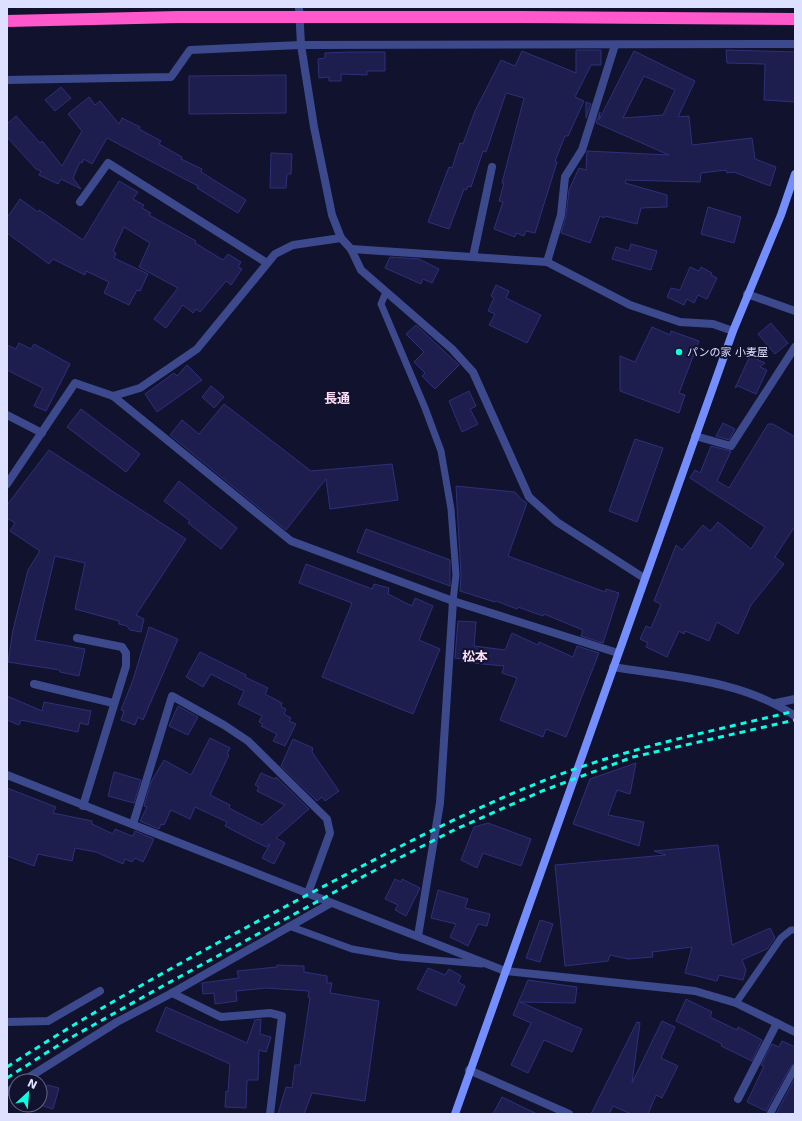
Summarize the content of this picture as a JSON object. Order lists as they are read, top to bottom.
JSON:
{
  "districts": ["長通", "松本"],
  "places": ["パンの家 小麦屋"],
  "north": "top right"
}
